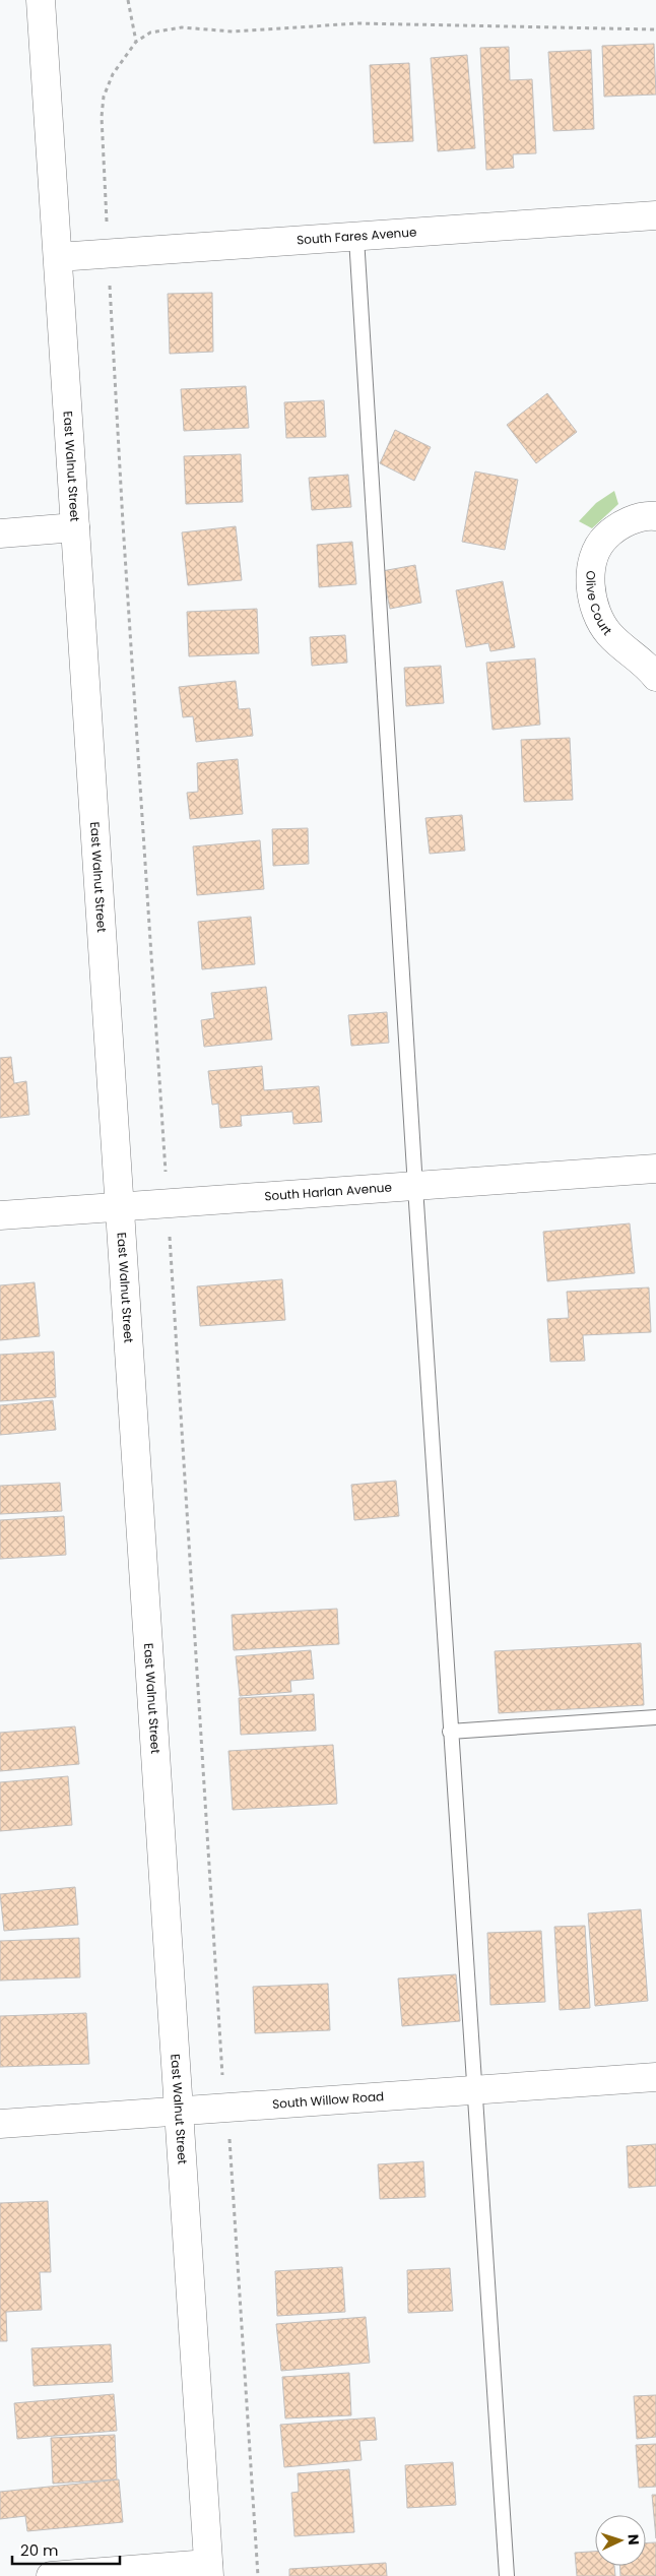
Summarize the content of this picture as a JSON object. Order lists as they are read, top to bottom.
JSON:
{
  "streets": {
    "street": [
      "South Fares Avenue",
      "East Walnut Street",
      "Olive Court",
      "South Harlan Avenue",
      "South Willow Road"
    ]
  },
  "crossings": [
    ["South Fares Avenue", "East Walnut Street"],
    ["East Walnut Street", "South Harlan Avenue"],
    ["East Walnut Street", "South Willow Road"]
  ],
  "scale_bar": "20 m",
  "north": "right"
}
